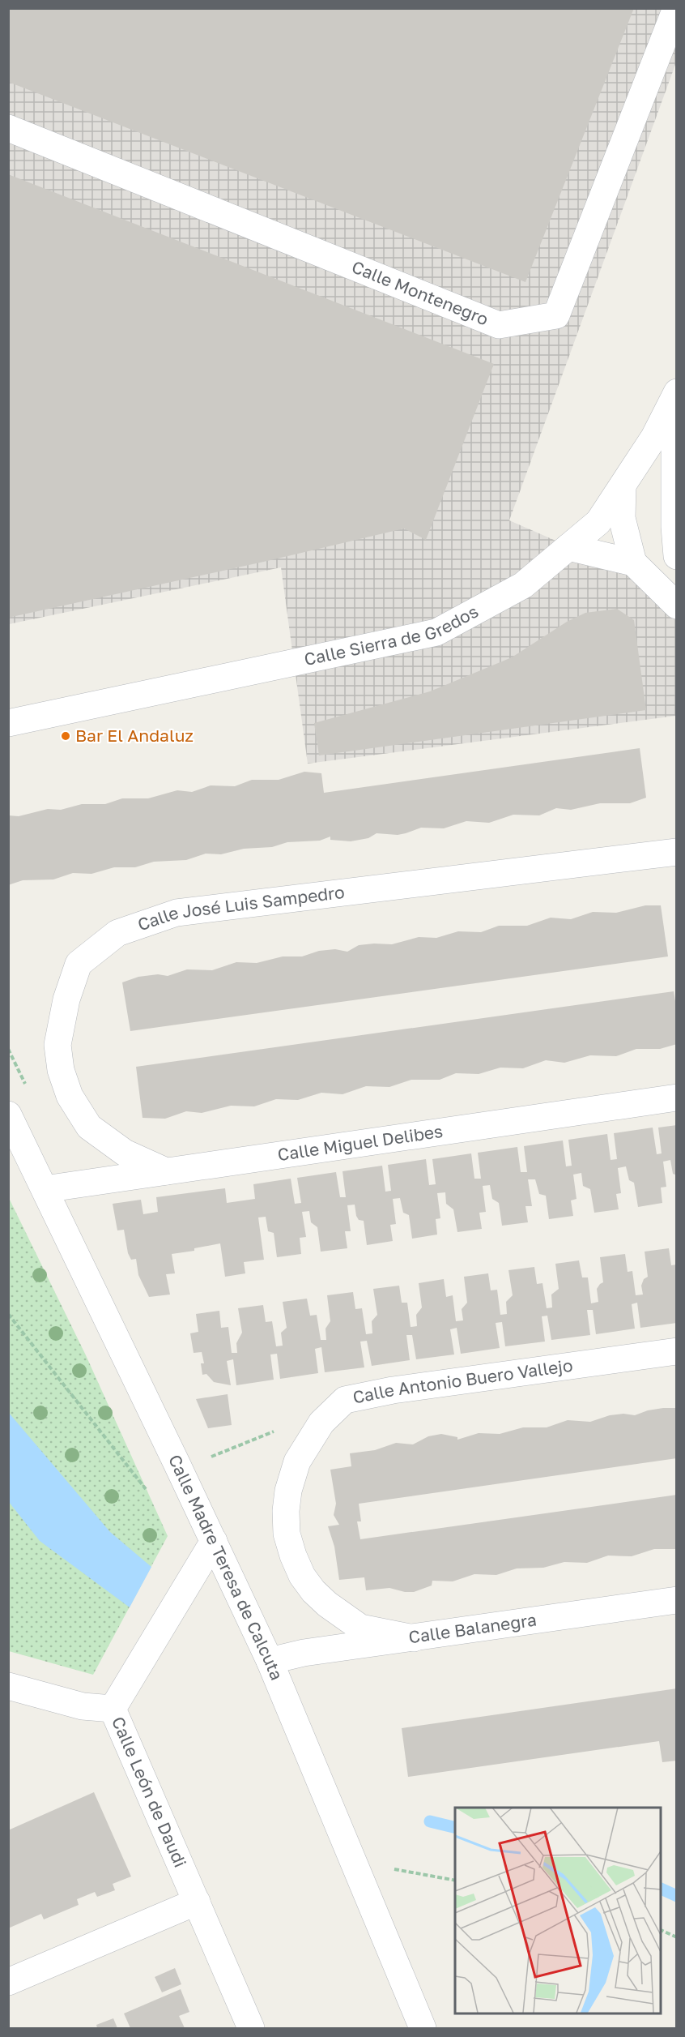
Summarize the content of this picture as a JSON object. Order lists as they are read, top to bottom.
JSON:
{
  "streets": {
    "street": [
      "Calle Montenegro",
      "Calle Sierra de Gredos",
      "Calle José Luis Sampedro",
      "Calle Miguel Delibes",
      "Calle Antonio Buero Vallejo",
      "Calle Madre Teresa de Calcuta",
      "Calle Balanegra",
      "Calle León de Daudi"
    ]
  },
  "crossings": [
    ["Calle José Luis Sampedro", "Calle Miguel Delibes"],
    ["Calle Miguel Delibes", "Calle Madre Teresa de Calcuta"],
    ["Calle Antonio Buero Vallejo", "Calle Balanegra"],
    ["Calle Madre Teresa de Calcuta", "Calle Balanegra"],
    ["Calle Madre Teresa de Calcuta", "Calle León de Daudi"]
  ],
  "places": ["Bar El Andaluz"]
}
